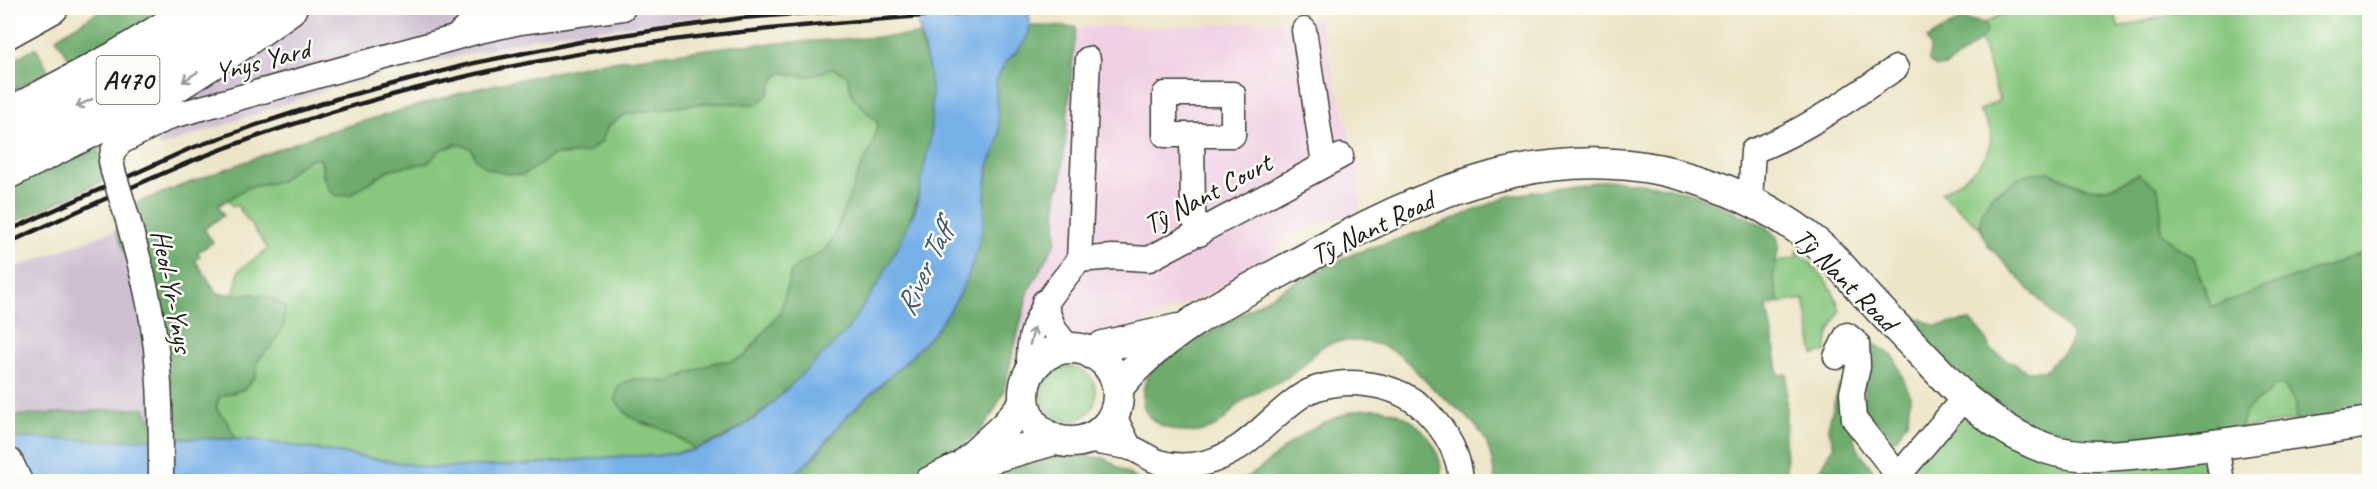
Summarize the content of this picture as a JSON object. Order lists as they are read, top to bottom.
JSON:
{
  "streets": {
    "highway": ["A470"],
    "main road": ["Tŷ Nant Road"],
    "street": ["Ynys Yard", "Tŷ Nant Court", "Heol-Yr-Ynys"]
  },
  "crossings": [
    ["Ynys Yard", "Heol-Yr-Ynys"]
  ],
  "water": ["River Taff"]
}
